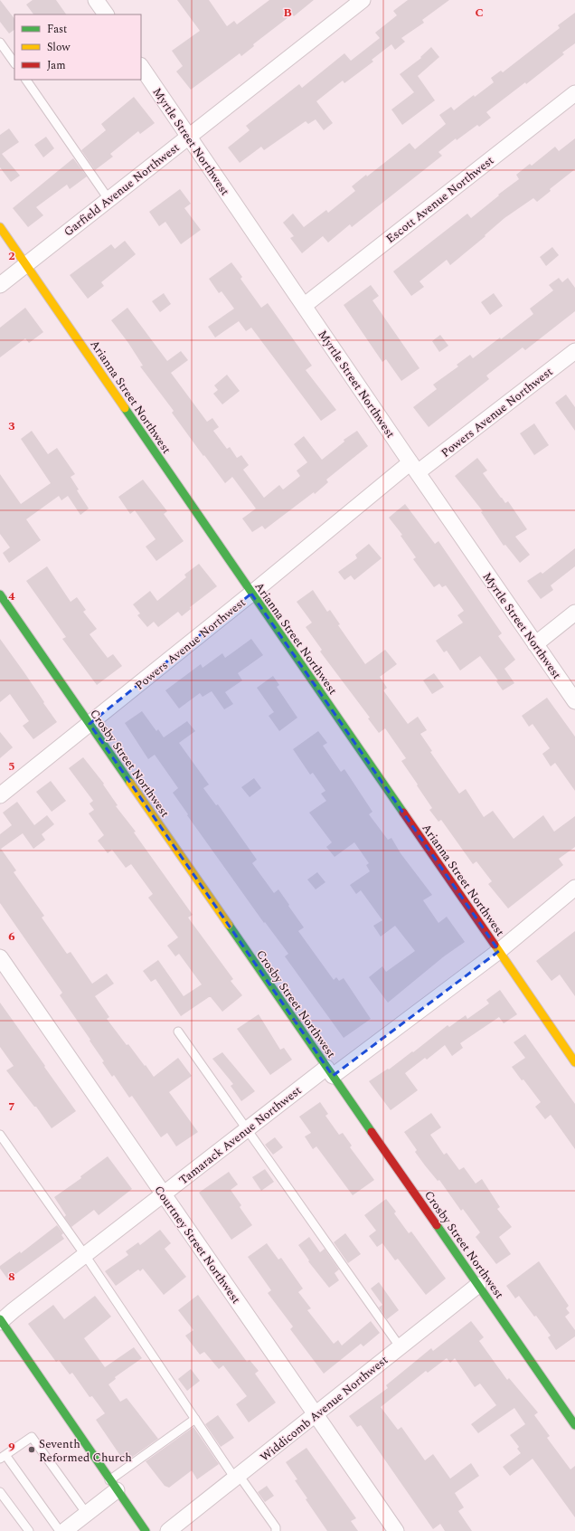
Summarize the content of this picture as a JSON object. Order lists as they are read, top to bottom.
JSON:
{
  "streets": {
    "street": [
      "Myrtle Street Northwest",
      "Garfield Avenue Northwest",
      "Escott Avenue Northwest",
      "Arianna Street Northwest",
      "Powers Avenue Northwest",
      "Crosby Street Northwest",
      "Tamarack Avenue Northwest",
      "Courtney Street Northwest",
      "Widdicomb Avenue Northwest"
    ]
  },
  "crossings": [
    ["Myrtle Street Northwest", "Garfield Avenue Northwest"],
    ["Myrtle Street Northwest", "Escott Avenue Northwest"],
    ["Myrtle Street Northwest", "Powers Avenue Northwest"],
    ["Garfield Avenue Northwest", "Arianna Street Northwest"],
    ["Arianna Street Northwest", "Powers Avenue Northwest"],
    ["Arianna Street Northwest", "Tamarack Avenue Northwest"],
    ["Powers Avenue Northwest", "Crosby Street Northwest"],
    ["Crosby Street Northwest", "Tamarack Avenue Northwest"],
    ["Crosby Street Northwest", "Widdicomb Avenue Northwest"],
    ["Tamarack Avenue Northwest", "Courtney Street Northwest"],
    ["Courtney Street Northwest", "Widdicomb Avenue Northwest"]
  ],
  "places": ["Seventh Reformed Church"],
  "legend": ["Fast", "Slow", "Jam"],
  "grid": {
    "columns": ["B", "C"],
    "rows": [
      "2",
      "3",
      "4",
      "5",
      "6",
      "7",
      "8",
      "9"
    ]
  }
}
